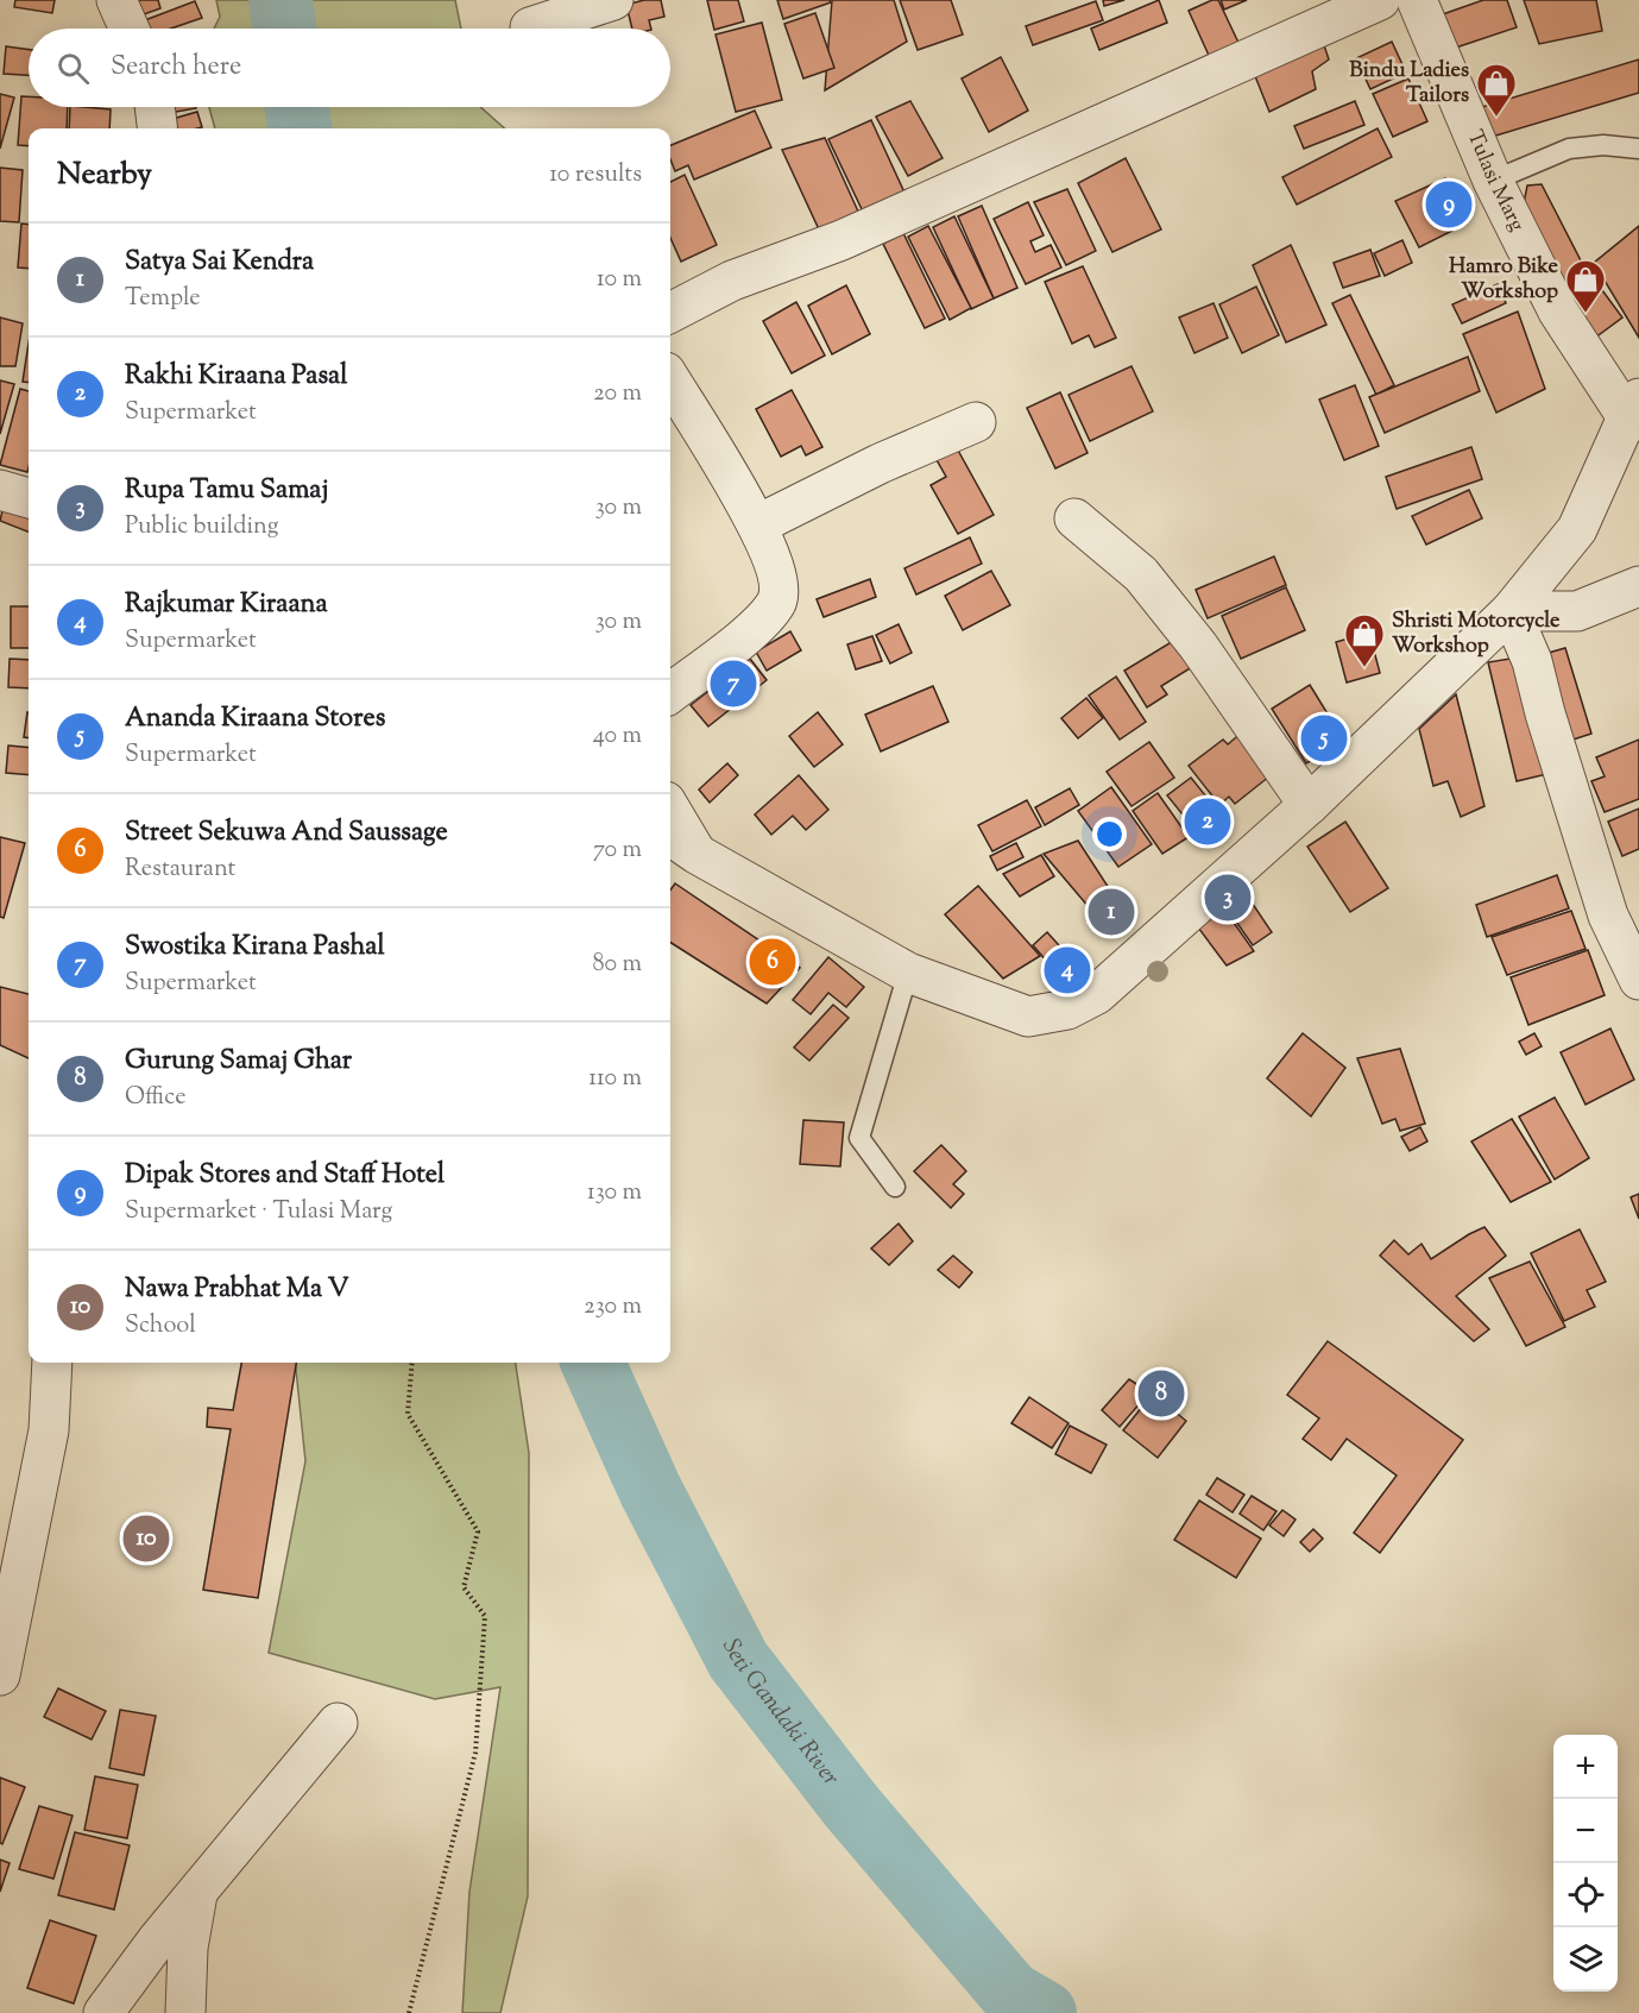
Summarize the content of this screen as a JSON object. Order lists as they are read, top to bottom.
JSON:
{
  "streets": {
    "street": ["Tulasi Marg"]
  },
  "water": ["Seti Gandaki River"],
  "places": {
    "shop": ["Bindu Ladies Tailors", "Hamro Bike Workshop", "Shristi Motorcycle Workshop"]
  },
  "page": {
    "search": "Search here",
    "heading": ["Nearby", "10 results"],
    "pins": [
      "9",
      "7",
      "5",
      "2",
      "3",
      "1",
      "6",
      "4",
      "8",
      "10"
    ],
    "list": [
      {
        "mark": "1",
        "name": "Satya Sai Kendra",
        "note": "Temple",
        "value": "10 m"
      },
      {
        "mark": "2",
        "name": "Rakhi Kiraana Pasal",
        "note": "Supermarket",
        "value": "20 m"
      },
      {
        "mark": "3",
        "name": "Rupa Tamu Samaj",
        "note": "Public building",
        "value": "30 m"
      },
      {
        "mark": "4",
        "name": "Rajkumar Kiraana",
        "note": "Supermarket",
        "value": "30 m"
      },
      {
        "mark": "5",
        "name": "Ananda Kiraana Stores",
        "note": "Supermarket",
        "value": "40 m"
      },
      {
        "mark": "6",
        "name": "Street Sekuwa And Saussage",
        "note": "Restaurant",
        "value": "70 m"
      },
      {
        "mark": "7",
        "name": "Swostika Kirana Pashal",
        "note": "Supermarket",
        "value": "80 m"
      },
      {
        "mark": "8",
        "name": "Gurung Samaj Ghar",
        "note": "Office",
        "value": "110 m"
      },
      {
        "mark": "9",
        "name": "Dipak Stores and Staff Hotel",
        "note": "Supermarket · Tulasi Marg",
        "value": "130 m"
      },
      {
        "mark": "10",
        "name": "Nawa Prabhat Ma V",
        "note": "School",
        "value": "230 m"
      }
    ],
    "map_buttons": ["+", "−"]
  }
}
